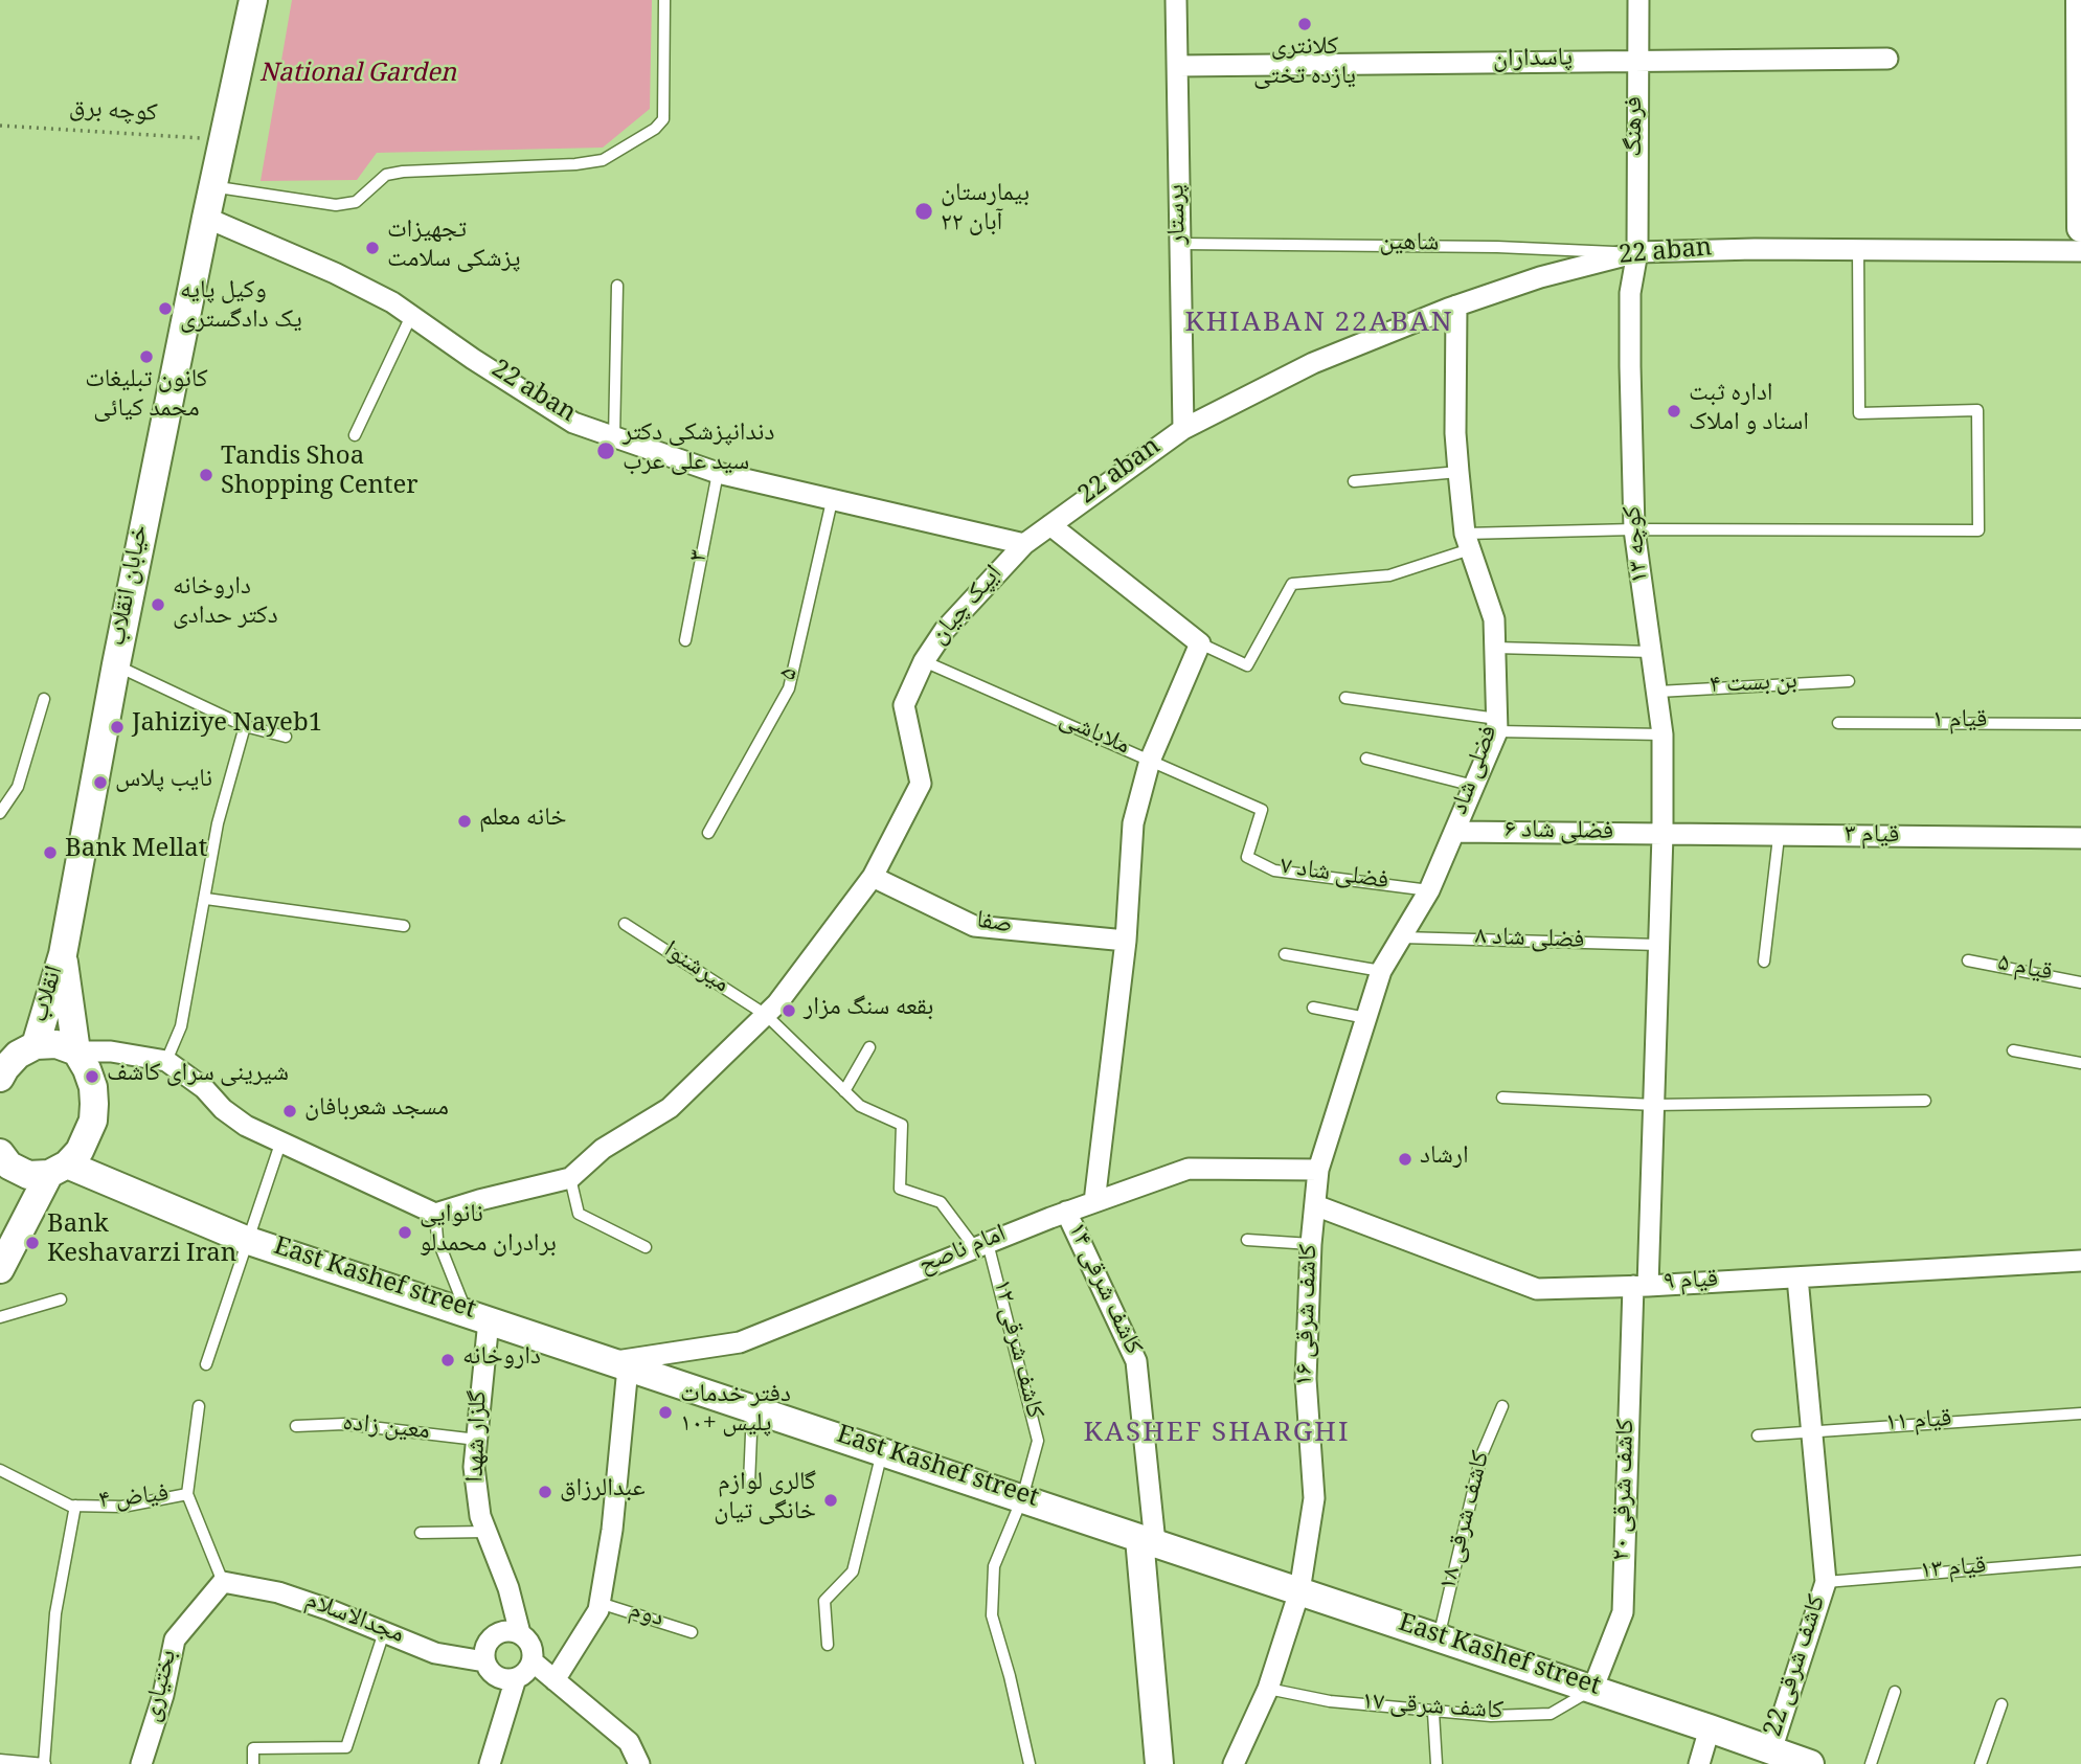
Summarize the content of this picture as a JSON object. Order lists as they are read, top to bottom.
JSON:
{
  "streets": {
    "main road": ["خیابان انقلاب", "انقلاب", "East Kashef street"],
    "street": [
      "پاسداران",
      "فرهنگ",
      "پرستار",
      "22 aban",
      "کوچه ۱۳",
      "ایپک چیان",
      "فضلی شاد",
      "فضلی شاد ۶",
      "قیام ۳",
      "صفا",
      "امام ناصح",
      "قیام ۹",
      "کاشف شرقی ۱۴",
      "کاشف شرقی ۱۶",
      "گلزار شهدا",
      "کاشف شرقی ۲۰",
      "مجدالاسلام",
      "کاشف شرقی 22",
      "بختیاری"
    ],
    "lane": [
      "شاهین",
      "۳",
      "۵",
      "بن بست ۴",
      "قیام ۱",
      "ملاباشی",
      "فضلی شاد ۷",
      "فضلی شاد ۸",
      "میرشنوا",
      "قیام ۵",
      "کاشف شرقی ۱۲",
      "قیام ۱۱",
      "معین زاده",
      "فیاض ۴",
      "کاشف شرقی ۱۸",
      "قیام ۱۳",
      "دوم",
      "کاشف شرقی ۱۷"
    ],
    "path": ["کوچه برق"]
  },
  "crossings": [
    ["پاسداران", "فرهنگ"],
    ["پاسداران", "پرستار"],
    ["کوچه برق", "خیابان انقلاب"],
    ["فرهنگ", "شاهین"],
    ["فرهنگ", "22 aban"],
    ["فرهنگ", "کوچه ۱۳"],
    ["پرستار", "شاهین"],
    ["پرستار", "22 aban"],
    ["شاهین", "22 aban"],
    ["شاهین", "کوچه ۱۳"],
    ["22 aban", "کوچه ۱۳"],
    ["22 aban", "۳"],
    ["22 aban", "خیابان انقلاب"],
    ["22 aban", "ایپک چیان"],
    ["22 aban", "۵"],
    ["22 aban", "فضلی شاد"],
    ["کوچه ۱۳", "بن بست ۴"],
    ["کوچه ۱۳", "فضلی شاد ۶"],
    ["کوچه ۱۳", "قیام ۳"],
    ["کوچه ۱۳", "فضلی شاد ۸"],
    ["کوچه ۱۳", "کاشف شرقی ۲۰"],
    ["خیابان انقلاب", "انقلاب"],
    ["ایپک چیان", "ملاباشی"],
    ["ایپک چیان", "صفا"],
    ["ایپک چیان", "میرشنوا"],
    ["ملاباشی", "فضلی شاد ۷"],
    ["فضلی شاد", "فضلی شاد ۶"],
    ["فضلی شاد", "فضلی شاد ۷"],
    ["فضلی شاد", "فضلی شاد ۸"],
    ["فضلی شاد", "امام ناصح"],
    ["فضلی شاد", "کاشف شرقی ۱۶"],
    ["فضلی شاد ۶", "قیام ۳"],
    ["میرشنوا", "امام ناصح"],
    ["میرشنوا", "کاشف شرقی ۱۲"],
    ["انقلاب", "East Kashef street"],
    ["امام ناصح", "East Kashef street"],
    ["امام ناصح", "کاشف شرقی ۱۴"],
    ["امام ناصح", "کاشف شرقی ۱۶"],
    ["امام ناصح", "کاشف شرقی ۱۲"],
    ["East Kashef street", "کاشف شرقی ۱۴"],
    ["East Kashef street", "کاشف شرقی ۱۶"],
    ["East Kashef street", "کاشف شرقی ۱۲"],
    ["East Kashef street", "گلزار شهدا"],
    ["East Kashef street", "کاشف شرقی ۲۰"],
    ["East Kashef street", "کاشف شرقی ۱۸"],
    ["East Kashef street", "کاشف شرقی 22"],
    ["East Kashef street", "کاشف شرقی ۱۷"],
    ["قیام ۹", "کاشف شرقی ۱۶"],
    ["قیام ۹", "کاشف شرقی ۲۰"],
    ["کاشف شرقی ۱۶", "کاشف شرقی ۱۷"],
    ["معین زاده", "گلزار شهدا"],
    ["گلزار شهدا", "مجدالاسلام"],
    ["کاشف شرقی ۲۰", "کاشف شرقی ۱۷"],
    ["قیام ۱۳", "کاشف شرقی 22"],
    ["مجدالاسلام", "بختیاری"]
  ],
  "districts": ["KHIABAN 22ABAN", "KASHEF SHARGHI"],
  "parks": ["National Garden"],
  "places": [
    "کلانتری یازده تختی",
    "بیمارستان ۲۲ آبان",
    "تجهیزات پزشکی سلامت",
    "وکیل پایه یک دادگستری",
    "کانون تبلیغات محمد کیائی",
    "اداره ثبت اسناد و املاک",
    "دندانپزشکی دکتر سید علی عرب",
    "Tandis Shoa Shopping Center",
    "داروخانه دکتر حدادی",
    "Jahiziye Nayeb1",
    "نایب پلاس",
    "خانه معلم",
    "Bank Mellat",
    "بقعه سنگ مزار",
    "شیرینی سرای کاشف",
    "مسجد شعربافان",
    "ارشاد",
    "نانوایی برادران محمدلو",
    "Bank Keshavarzi Iran",
    "داروخانه",
    "دفتر خدمات پلیس +۱۰",
    "عبدالرزاق",
    "گالری لوازم خانگی تیان"
  ]
}
